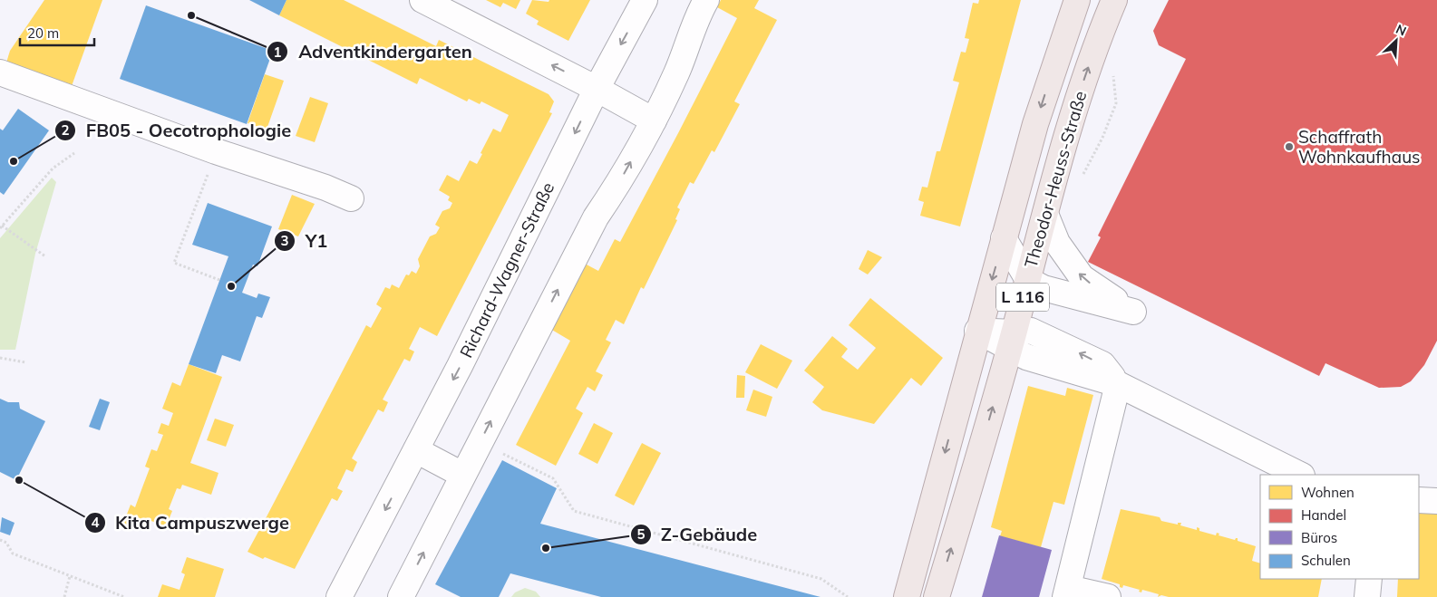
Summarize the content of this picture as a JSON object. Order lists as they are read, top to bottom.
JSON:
{
  "streets": {
    "main road": ["Theodor-Heuss-Straße", "L 116"],
    "street": ["Richard-Wagner-Straße"]
  },
  "places": [
    "Adventkindergarten",
    "Schaffrath Wohnkaufhaus",
    "FB05 - Oecotrophologie",
    "Y1",
    "Kita Campuszwerge",
    "Z-Gebäude"
  ],
  "legend": [
    "Wohnen",
    "Handel",
    "Büros",
    "Schulen"
  ],
  "scale_bar": "20 m",
  "north": "top right"
}
